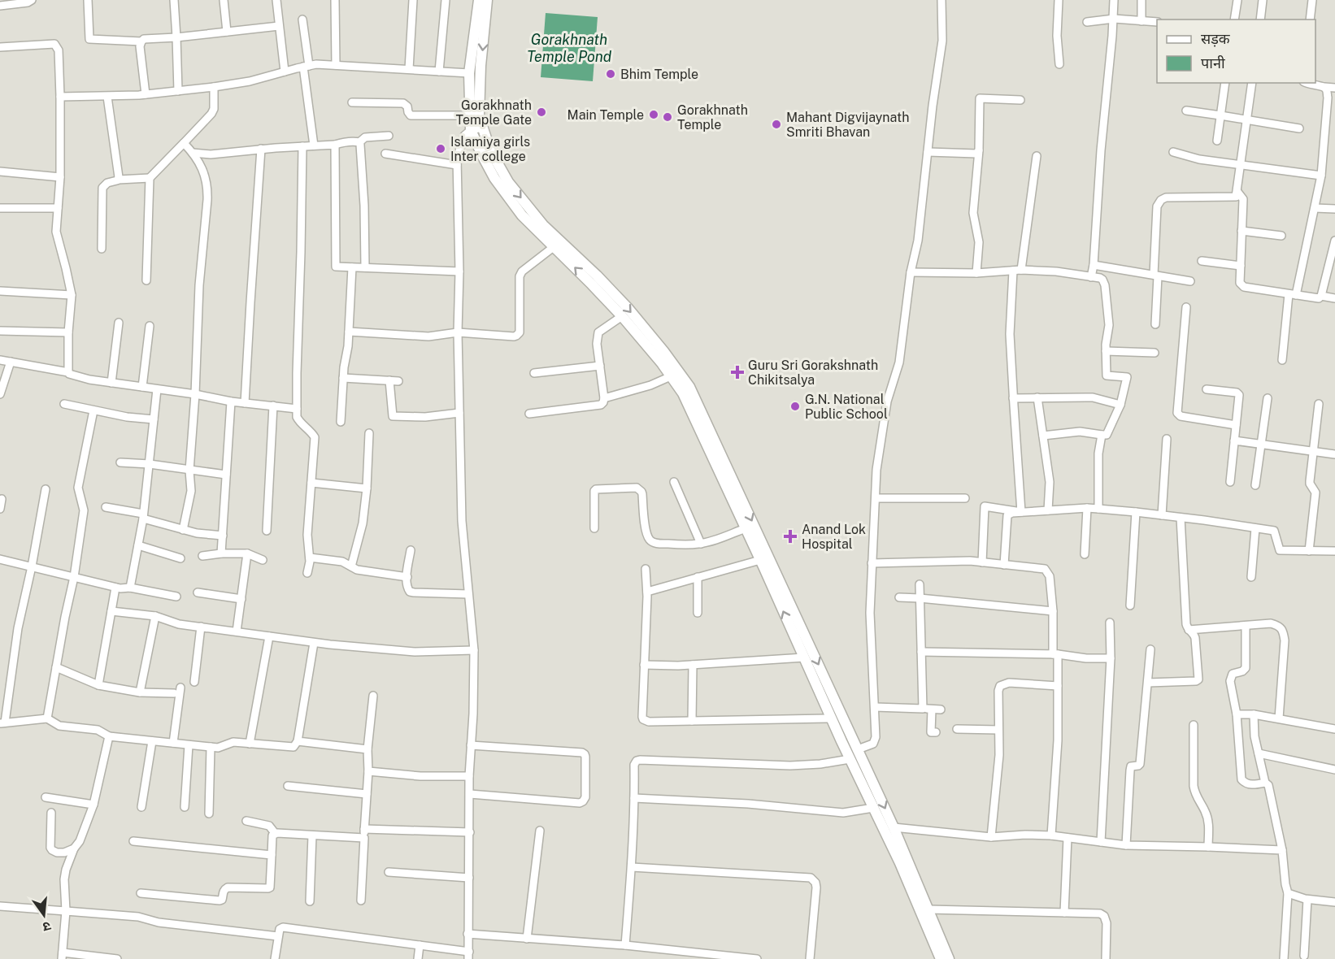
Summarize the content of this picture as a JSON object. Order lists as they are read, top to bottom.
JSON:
{
  "water": ["Gorakhnath Temple Pond"],
  "places": {
    "other": [
      "Bhim Temple",
      "Gorakhnath Temple Gate",
      "Main Temple",
      "Gorakhnath Temple",
      "Mahant Digvijaynath Smriti Bhavan",
      "Islamiya girls Inter college",
      "G.N. National Public School"
    ],
    "health": ["Guru Sri Gorakshnath Chikitsalya", "Anand Lok Hospital"]
  },
  "legend": ["सड़क", "पानी"],
  "north": "bottom"
}
